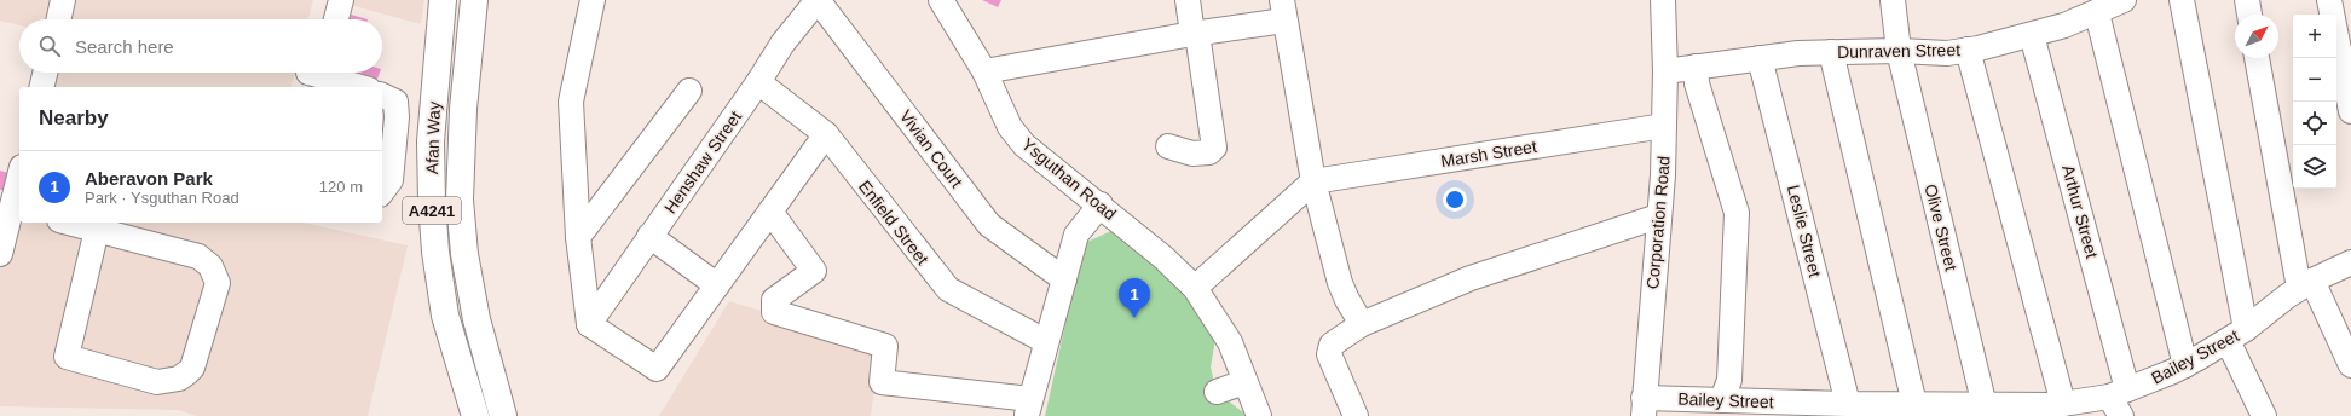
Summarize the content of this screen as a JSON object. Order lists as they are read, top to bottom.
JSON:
{
  "streets": {
    "main road": ["Afan Way", "A4241"],
    "street": [
      "Dunraven Street",
      "Vivian Court",
      "Marsh Street",
      "Henshaw Street",
      "Ysguthan Road",
      "Arthur Street",
      "Enfield Street",
      "Corporation Road",
      "Olive Street",
      "Leslie Street",
      "Bailey Street"
    ]
  },
  "crossings": [
    ["Dunraven Street", "Arthur Street"],
    ["Dunraven Street", "Corporation Road"],
    ["Dunraven Street", "Olive Street"],
    ["Dunraven Street", "Leslie Street"],
    ["Vivian Court", "Henshaw Street"],
    ["Marsh Street", "Corporation Road"],
    ["Henshaw Street", "Enfield Street"],
    ["Arthur Street", "Bailey Street"],
    ["Corporation Road", "Bailey Street"],
    ["Olive Street", "Bailey Street"],
    ["Leslie Street", "Bailey Street"]
  ],
  "north": "top right",
  "page": {
    "map_buttons": ["+", "−"],
    "search": "Search here",
    "heading": "Nearby",
    "list": [
      {
        "mark": "1",
        "name": "Aberavon Park",
        "note": "Park · Ysguthan Road",
        "value": "120 m"
      }
    ],
    "pins": "1"
  }
}
